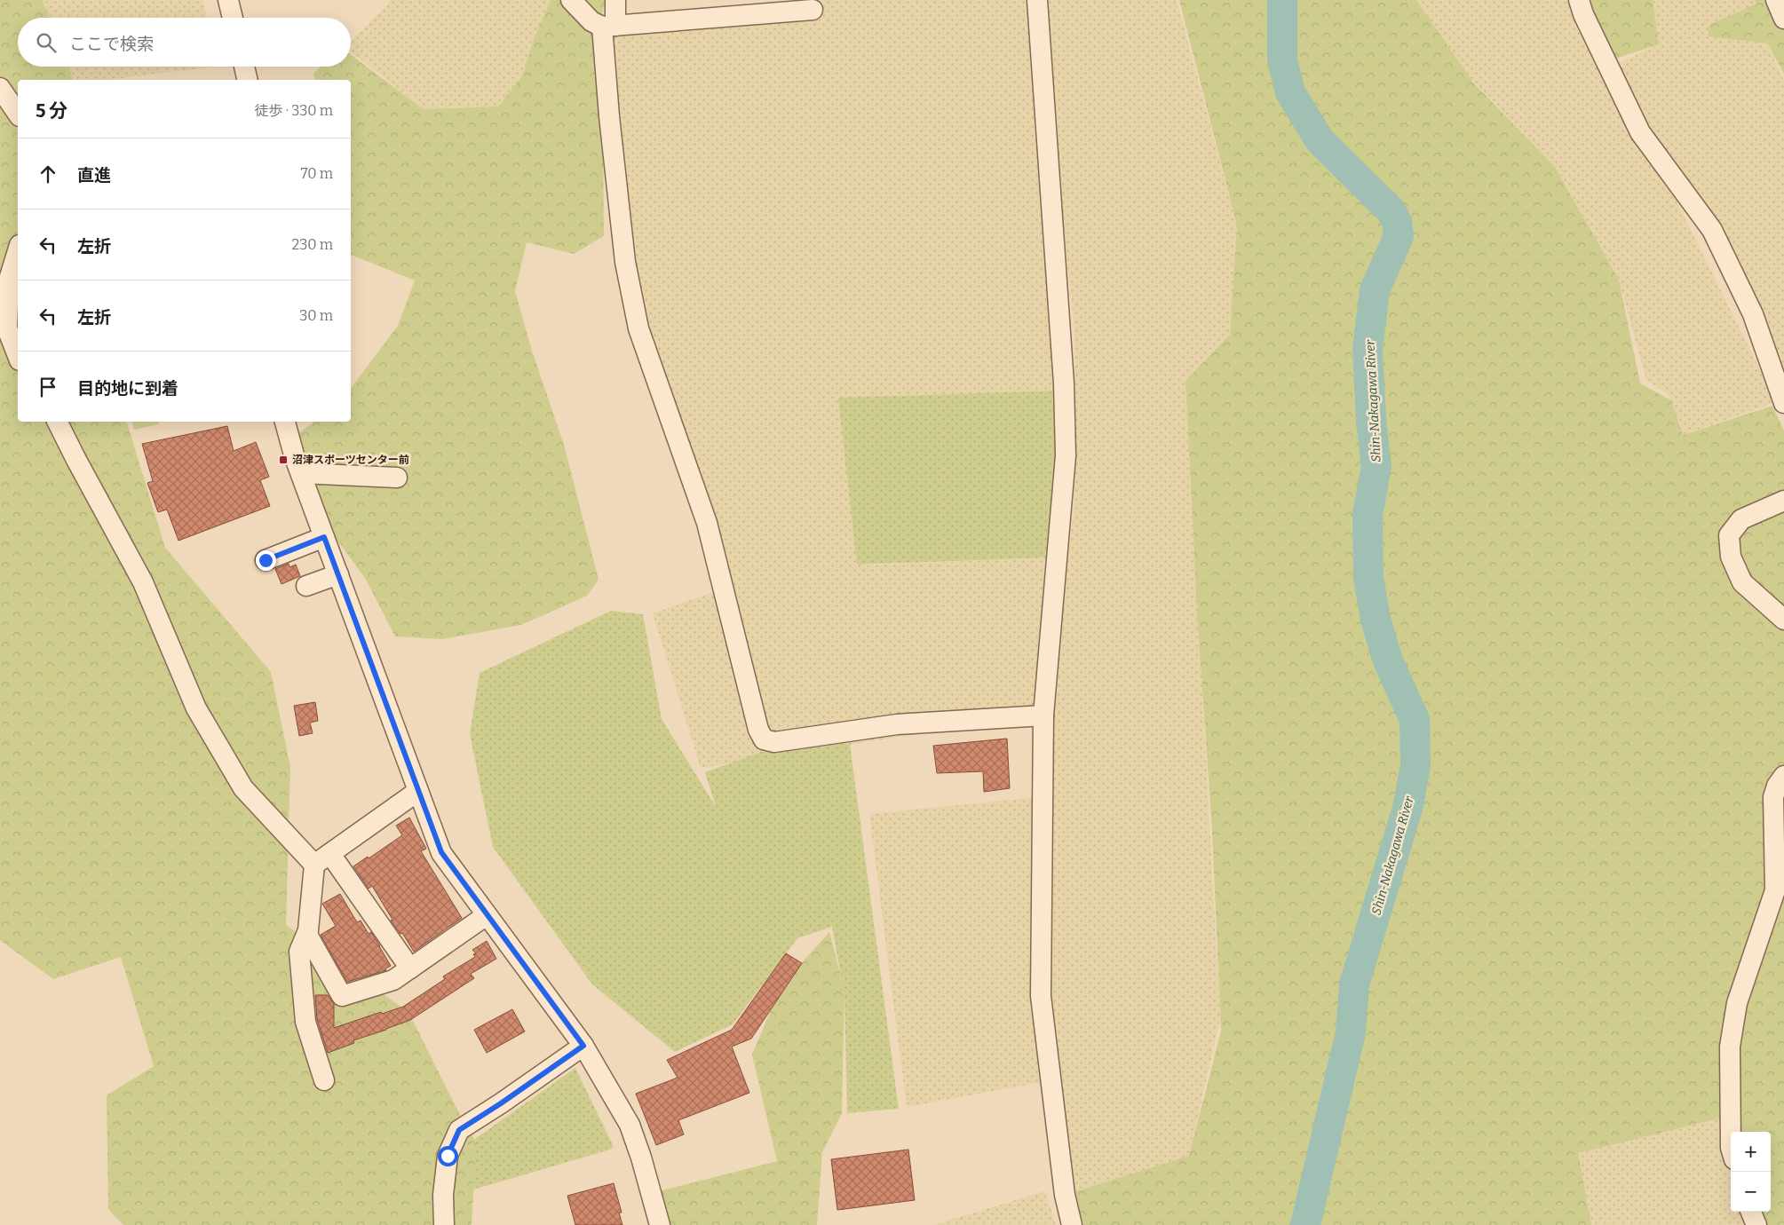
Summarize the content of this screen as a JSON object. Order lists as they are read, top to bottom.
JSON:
{
  "water": ["Shin-Nakagawa River"],
  "places": {
    "transit": ["沼津スポーツセンター前"]
  },
  "page": {
    "search": "ここで検索",
    "heading": ["5 分", "徒歩 · 330 m"],
    "list": [
      ["直進", "70 m"],
      ["左折", "230 m"],
      ["左折", "30 m"],
      "目的地に到着"
    ],
    "map_buttons": ["+", "−"]
  }
}
